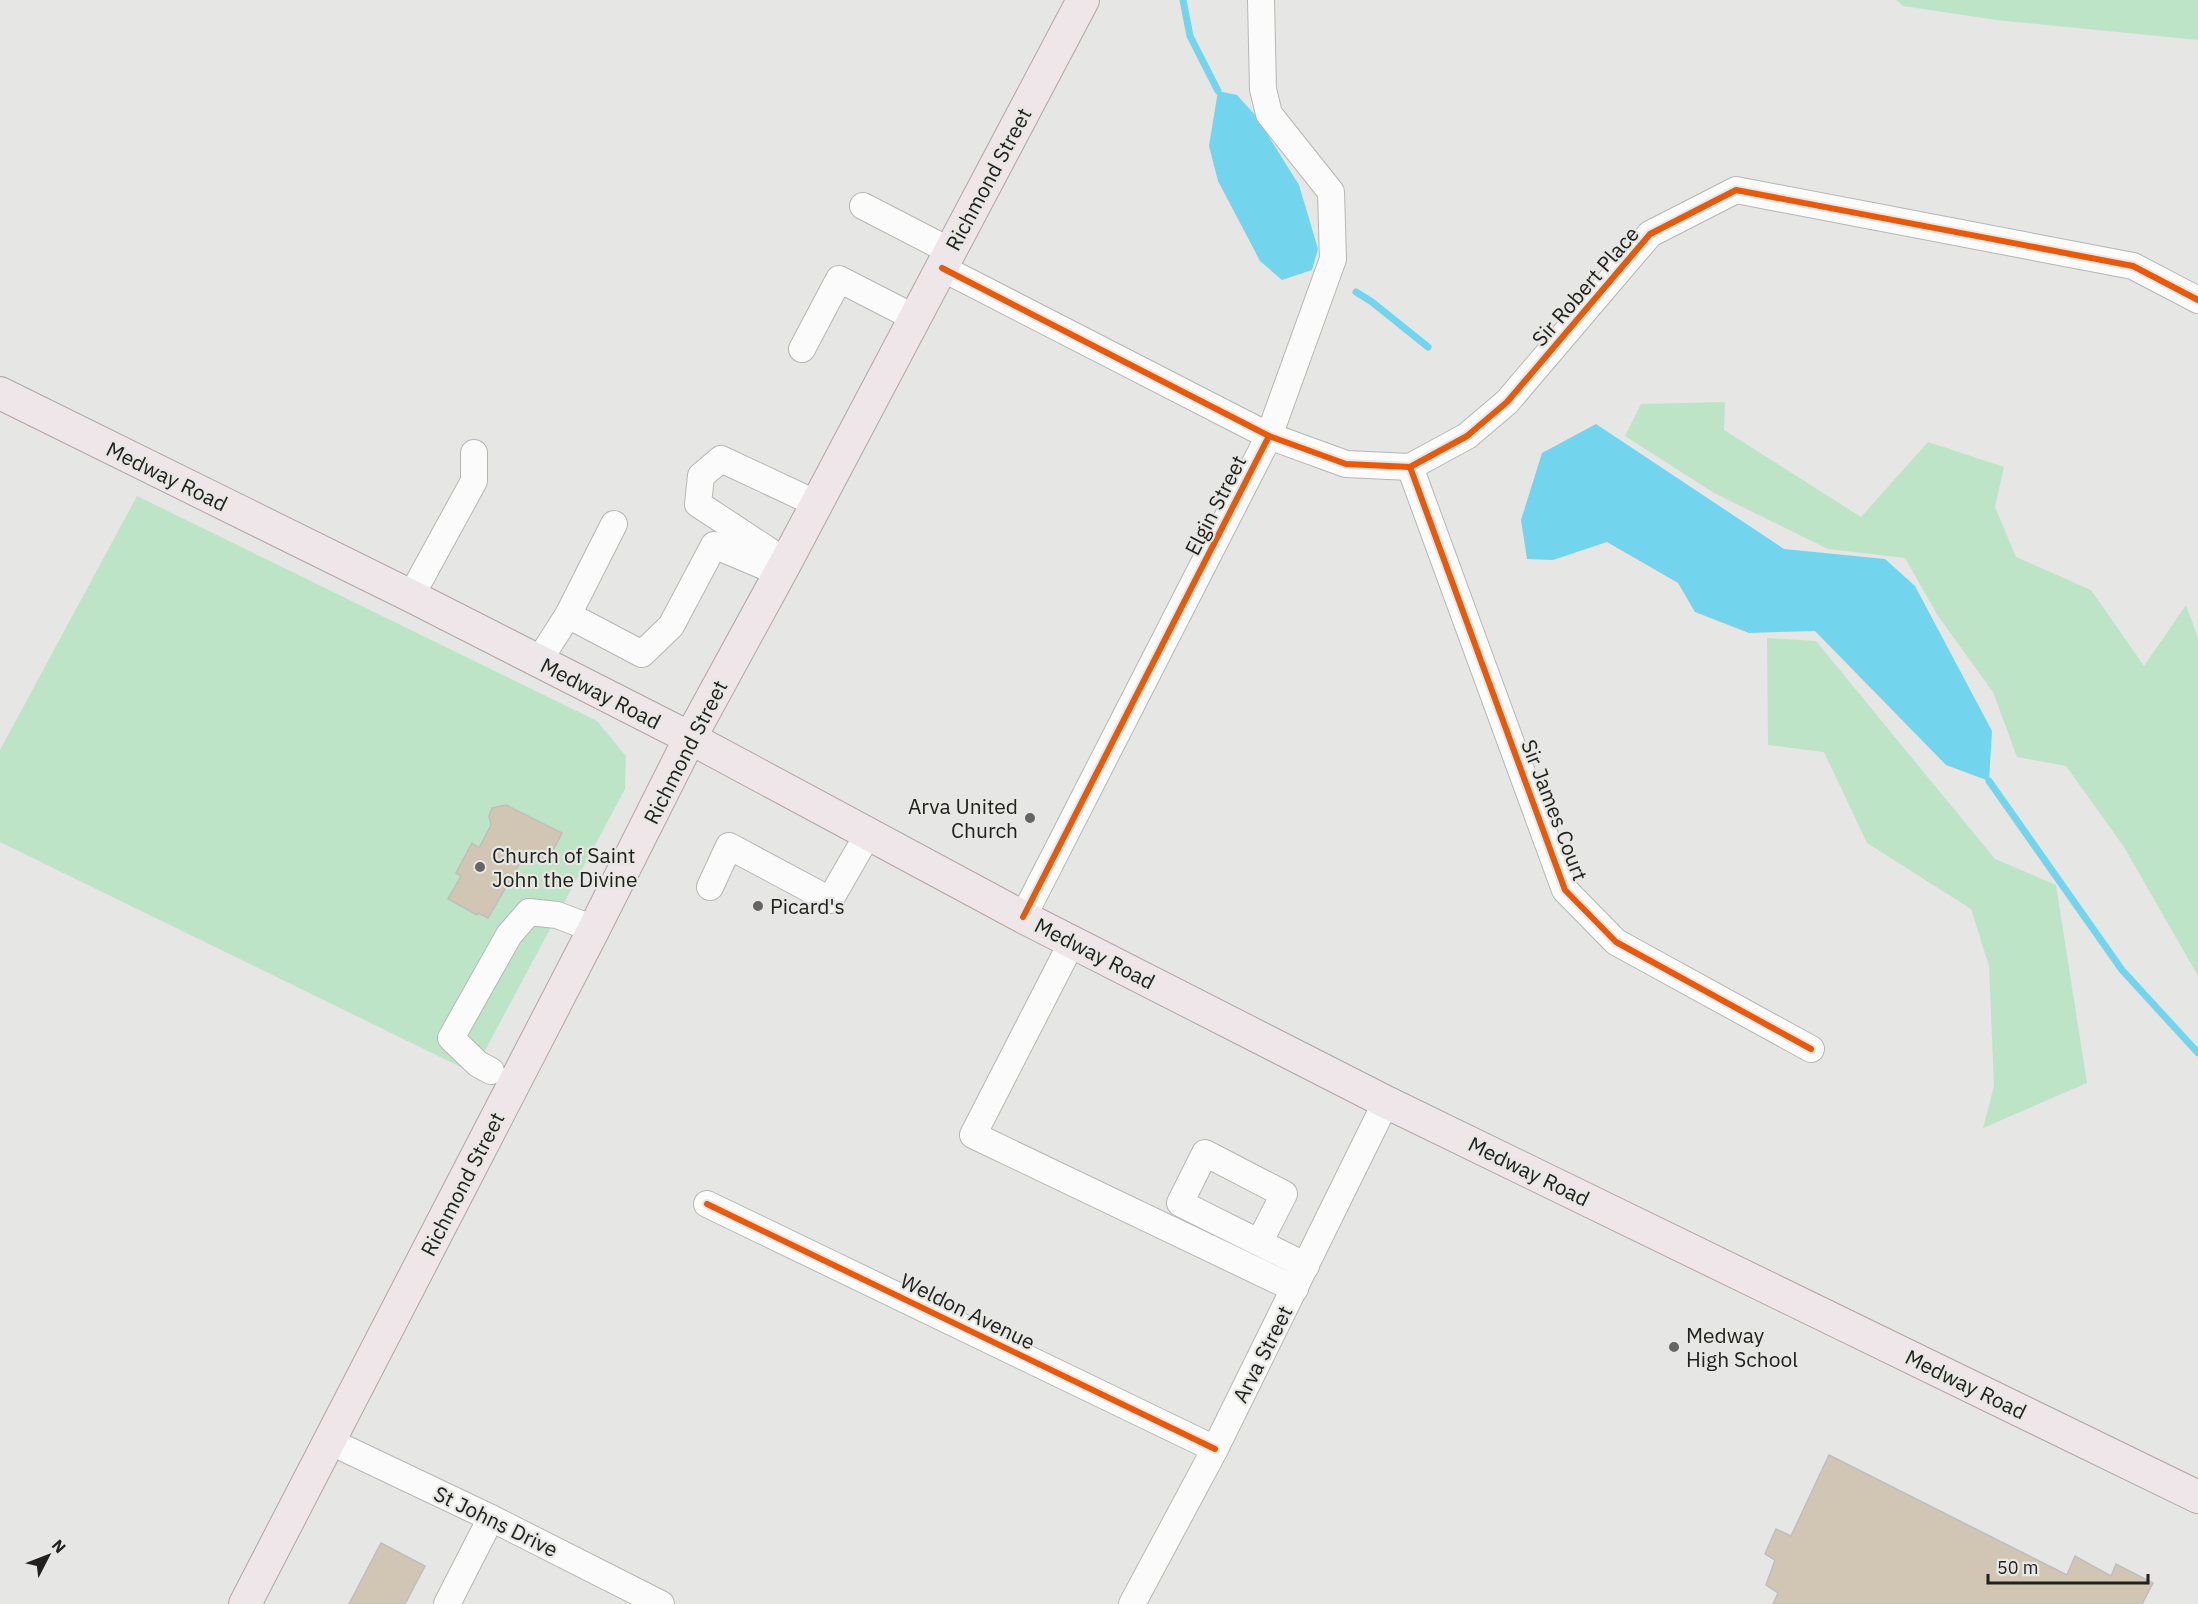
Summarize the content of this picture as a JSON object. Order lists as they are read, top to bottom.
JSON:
{
  "streets": {
    "main road": ["Richmond Street", "Medway Road"],
    "street": [
      "Sir Robert Place",
      "Elgin Street",
      "Sir James Court",
      "Weldon Avenue",
      "Arva Street",
      "St Johns Drive"
    ]
  },
  "crossings": [
    ["Richmond Street", "Medway Road"],
    ["Richmond Street", "St Johns Drive"],
    ["Sir Robert Place", "Sir James Court"],
    ["Medway Road", "Elgin Street"],
    ["Medway Road", "Arva Street"],
    ["Weldon Avenue", "Arva Street"]
  ],
  "places": [
    "Arva United Church",
    "Church of Saint John the Divine",
    "Picard's",
    "Medway High School"
  ],
  "scale_bar": "50 m",
  "north": "top right"
}
